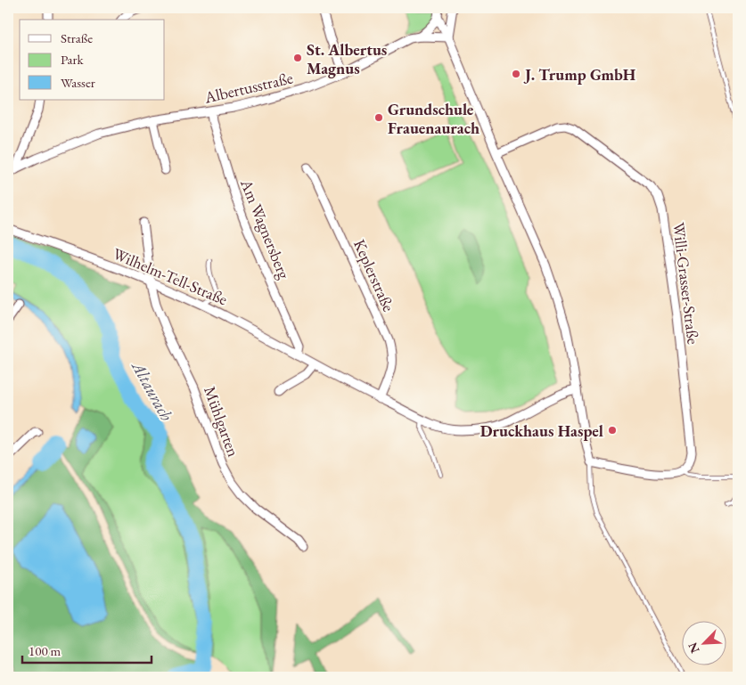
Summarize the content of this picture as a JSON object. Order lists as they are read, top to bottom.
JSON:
{
  "streets": {
    "street": [
      "Albertusstraße",
      "Am Wagnersberg",
      "Keplerstraße",
      "Wilhelm-Tell-Straße",
      "Willi-Grasser-Straße",
      "Mühlgarten"
    ]
  },
  "crossings": [
    ["Albertusstraße", "Am Wagnersberg"],
    ["Am Wagnersberg", "Wilhelm-Tell-Straße"],
    ["Keplerstraße", "Wilhelm-Tell-Straße"],
    ["Wilhelm-Tell-Straße", "Mühlgarten"]
  ],
  "water": ["Altaurach"],
  "places": [
    "St. Albertus Magnus",
    "J. Trump GmbH",
    "Grundschule Frauenaurach",
    "Druckhaus Haspel"
  ],
  "legend": ["Straße", "Park", "Wasser"],
  "scale_bar": "100 m",
  "north": "bottom left"
}
